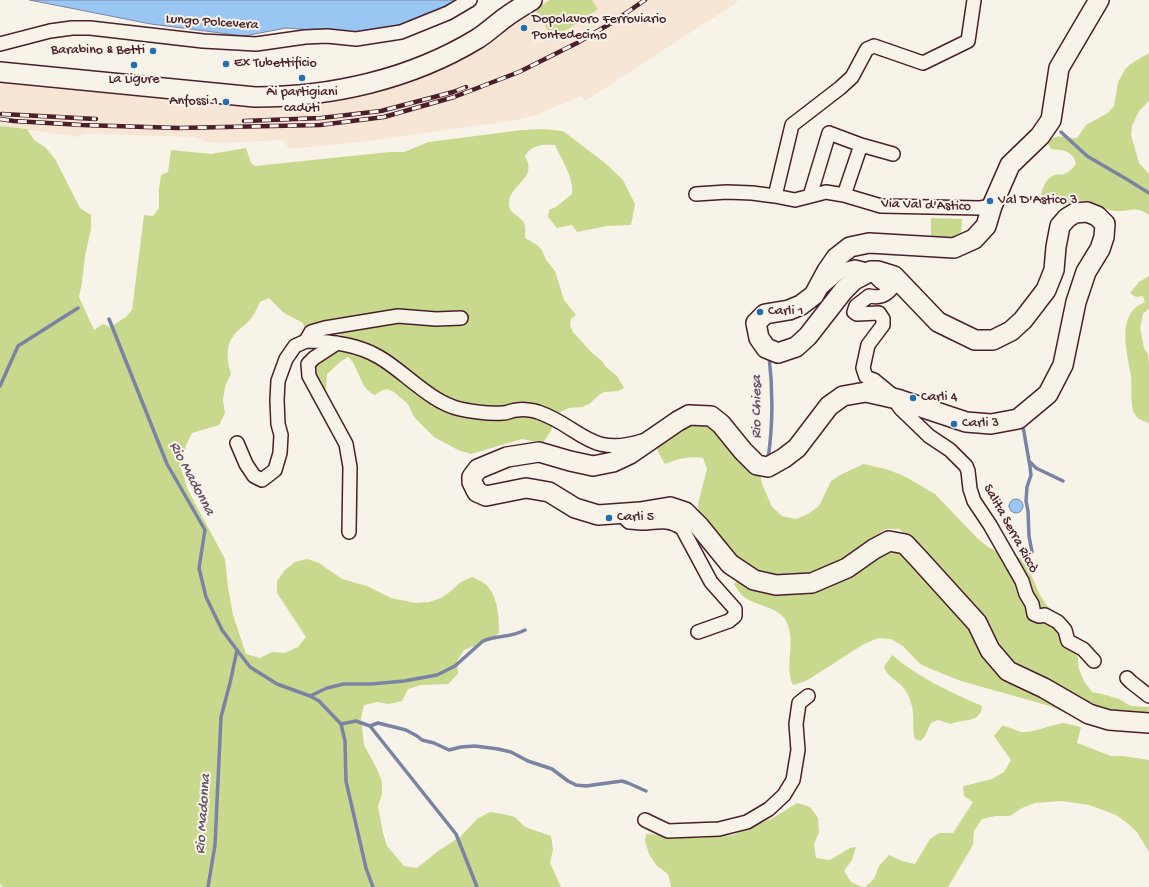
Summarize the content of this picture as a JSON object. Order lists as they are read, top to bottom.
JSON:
{
  "streets": {
    "street": ["Lungo Polcevera", "Via Val d'Astico", "Salita Serra Riccò"]
  },
  "water": ["Rio Chiesa", "Rio Madonna"],
  "places": [
    "Dopolavoro Ferroviario Pontedecimo",
    "Barabino & Betti",
    "Ex Tubettificio",
    "La Ligure",
    "Ai partigiani caduti",
    "Anfossi 1",
    "Val D'Astico 3",
    "Carli 1",
    "Carli 4",
    "Carli 3",
    "Carli 5"
  ]
}
